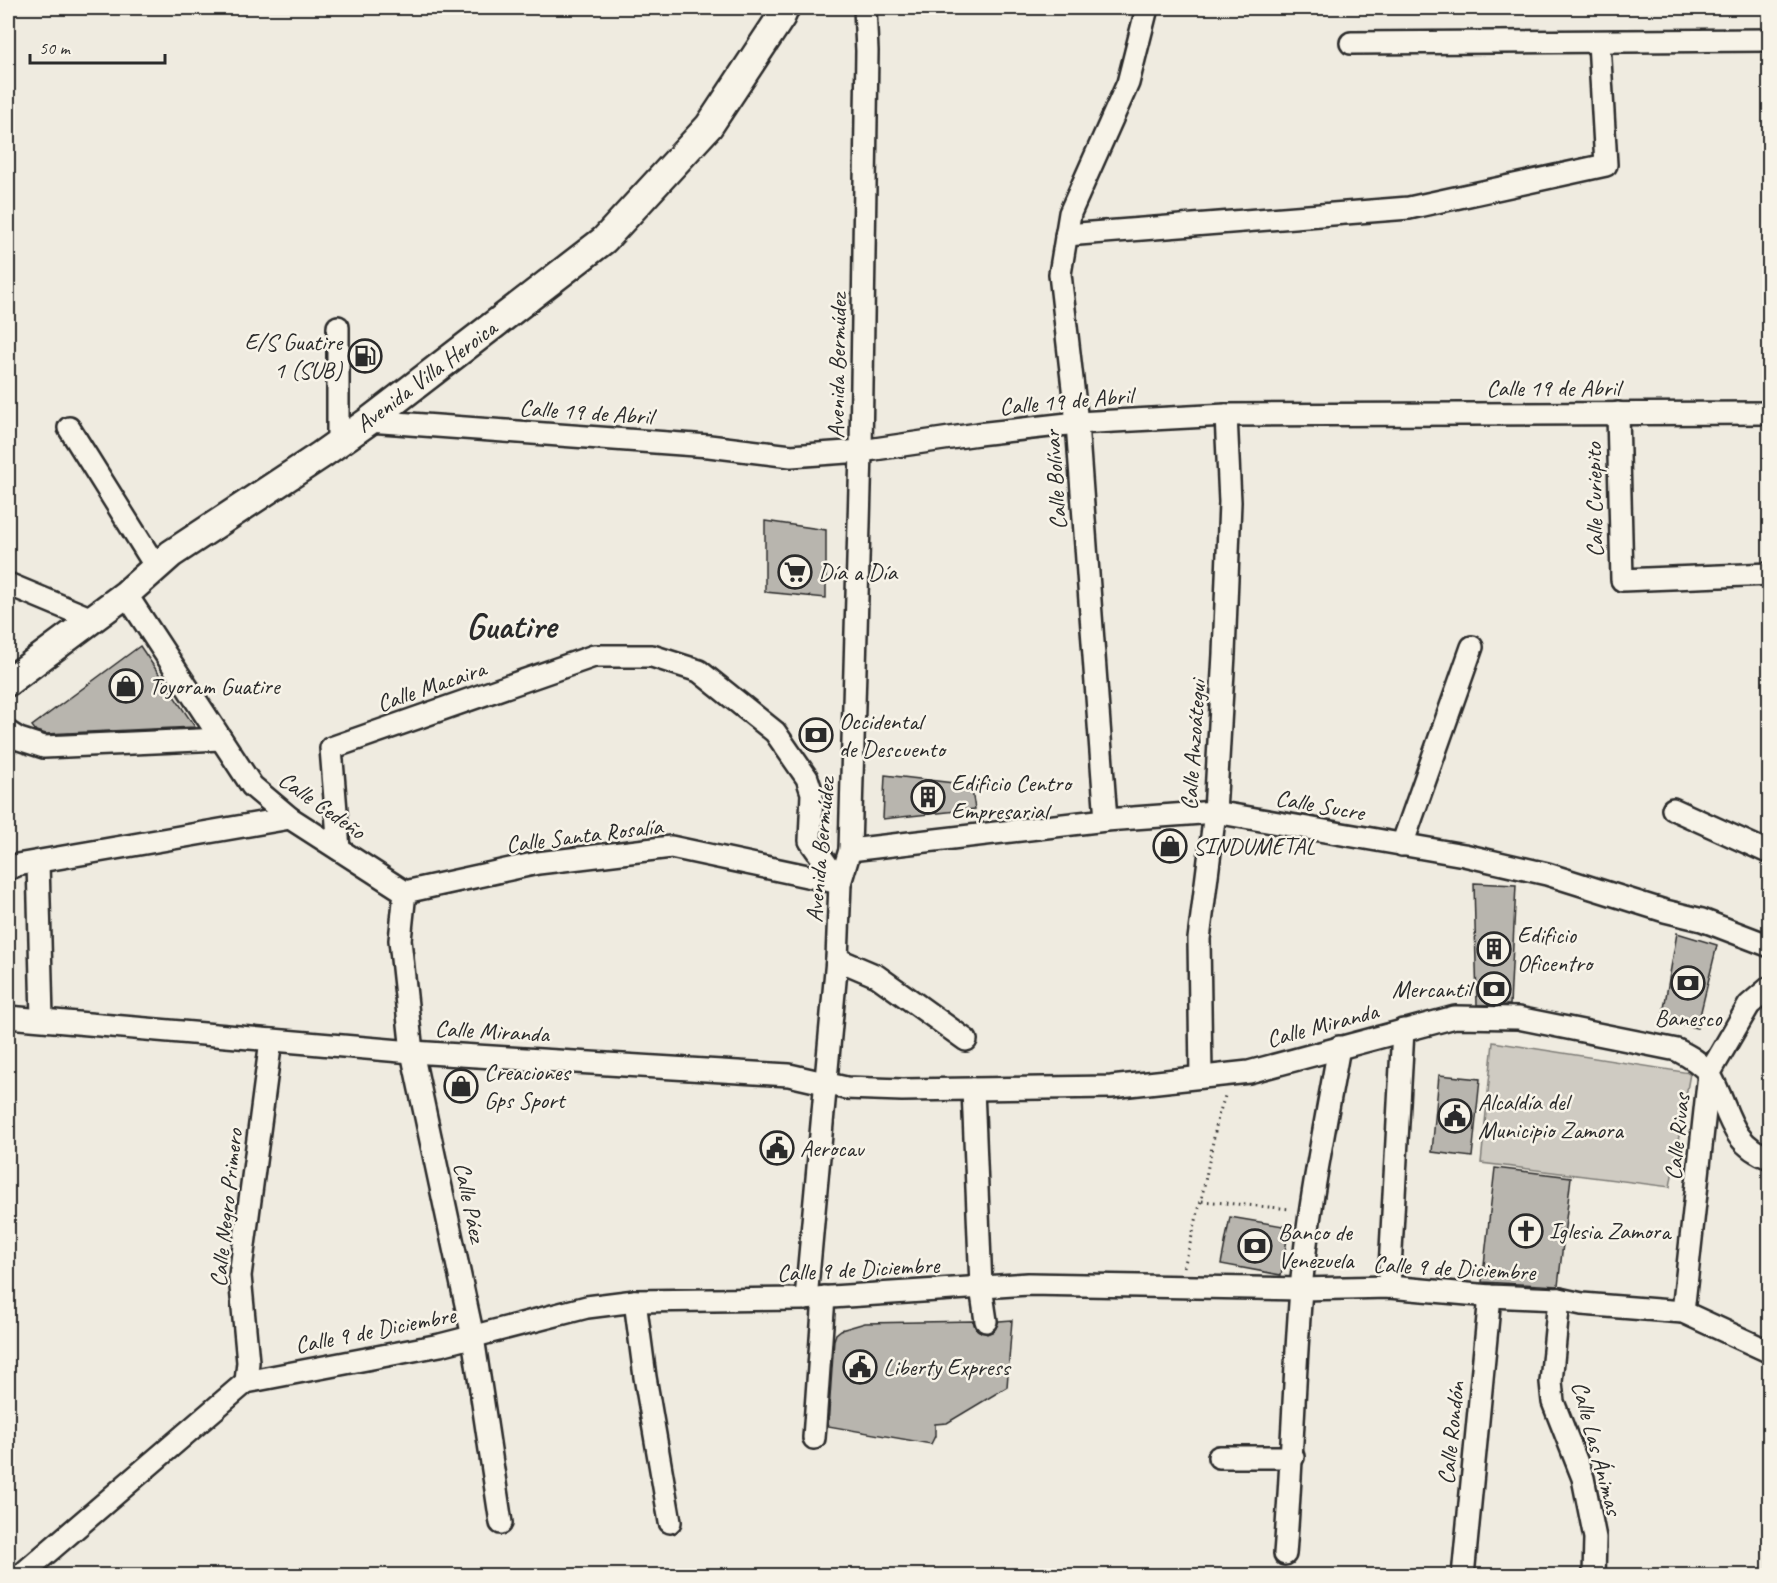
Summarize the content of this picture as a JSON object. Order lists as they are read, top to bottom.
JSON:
{
  "streets": {
    "main road": ["Avenida Villa Heroica"],
    "street": [
      "Avenida Bermúdez",
      "Calle 19 de Abril",
      "Calle Bolívar",
      "Calle Curiepito",
      "Calle Macaira",
      "Calle Anzoátegui",
      "Calle Cedeño",
      "Calle Sucre",
      "Calle Santa Rosalía",
      "Calle Miranda",
      "Calle Rivas",
      "Calle Páez",
      "Calle Negro Primero",
      "Calle 9 de Diciembre",
      "Calle Rondón",
      "Calle Las Ánimas"
    ]
  },
  "crossings": [
    ["Avenida Bermúdez", "Calle 19 de Abril"],
    ["Avenida Bermúdez", "Calle Macaira"],
    ["Avenida Bermúdez", "Calle Sucre"],
    ["Avenida Bermúdez", "Calle Santa Rosalía"],
    ["Avenida Bermúdez", "Calle Miranda"],
    ["Avenida Bermúdez", "Calle 9 de Diciembre"],
    ["Avenida Villa Heroica", "Calle 19 de Abril"],
    ["Avenida Villa Heroica", "Calle Cedeño"],
    ["Calle 19 de Abril", "Calle Bolívar"],
    ["Calle 19 de Abril", "Calle Curiepito"],
    ["Calle 19 de Abril", "Calle Anzoátegui"],
    ["Calle Bolívar", "Calle Sucre"],
    ["Calle Macaira", "Calle Cedeño"],
    ["Calle Macaira", "Calle Santa Rosalía"],
    ["Calle Anzoátegui", "Calle Sucre"],
    ["Calle Anzoátegui", "Calle Miranda"],
    ["Calle Cedeño", "Calle Santa Rosalía"],
    ["Calle Cedeño", "Calle Páez"],
    ["Calle Santa Rosalía", "Calle Páez"],
    ["Calle Miranda", "Calle Rivas"],
    ["Calle Miranda", "Calle Páez"],
    ["Calle Miranda", "Calle Negro Primero"],
    ["Calle Rivas", "Calle 9 de Diciembre"],
    ["Calle Páez", "Calle 9 de Diciembre"],
    ["Calle Negro Primero", "Calle 9 de Diciembre"],
    ["Calle 9 de Diciembre", "Calle Rondón"],
    ["Calle 9 de Diciembre", "Calle Las Ánimas"]
  ],
  "districts": ["Guatire"],
  "places": {
    "fuel station": ["E/S Guatire 1 (SUB)"],
    "supermarket": ["Día a Día"],
    "shop": ["Toyoram Guatire", "SINDUMETAL", "Creaciones Gps Sport"],
    "bank": [
      "Occidental de Descuento",
      "Banesco",
      "Mercantil",
      "Banco de Venezuela"
    ],
    "building": ["Edificio Centro Empresarial", "Edificio Oficentro"],
    "public building": ["Alcaldía del Municipio Zamora", "Aerocav", "Liberty Express"],
    "church": ["Iglesia Zamora"]
  },
  "scale_bar": "50 m"
}
